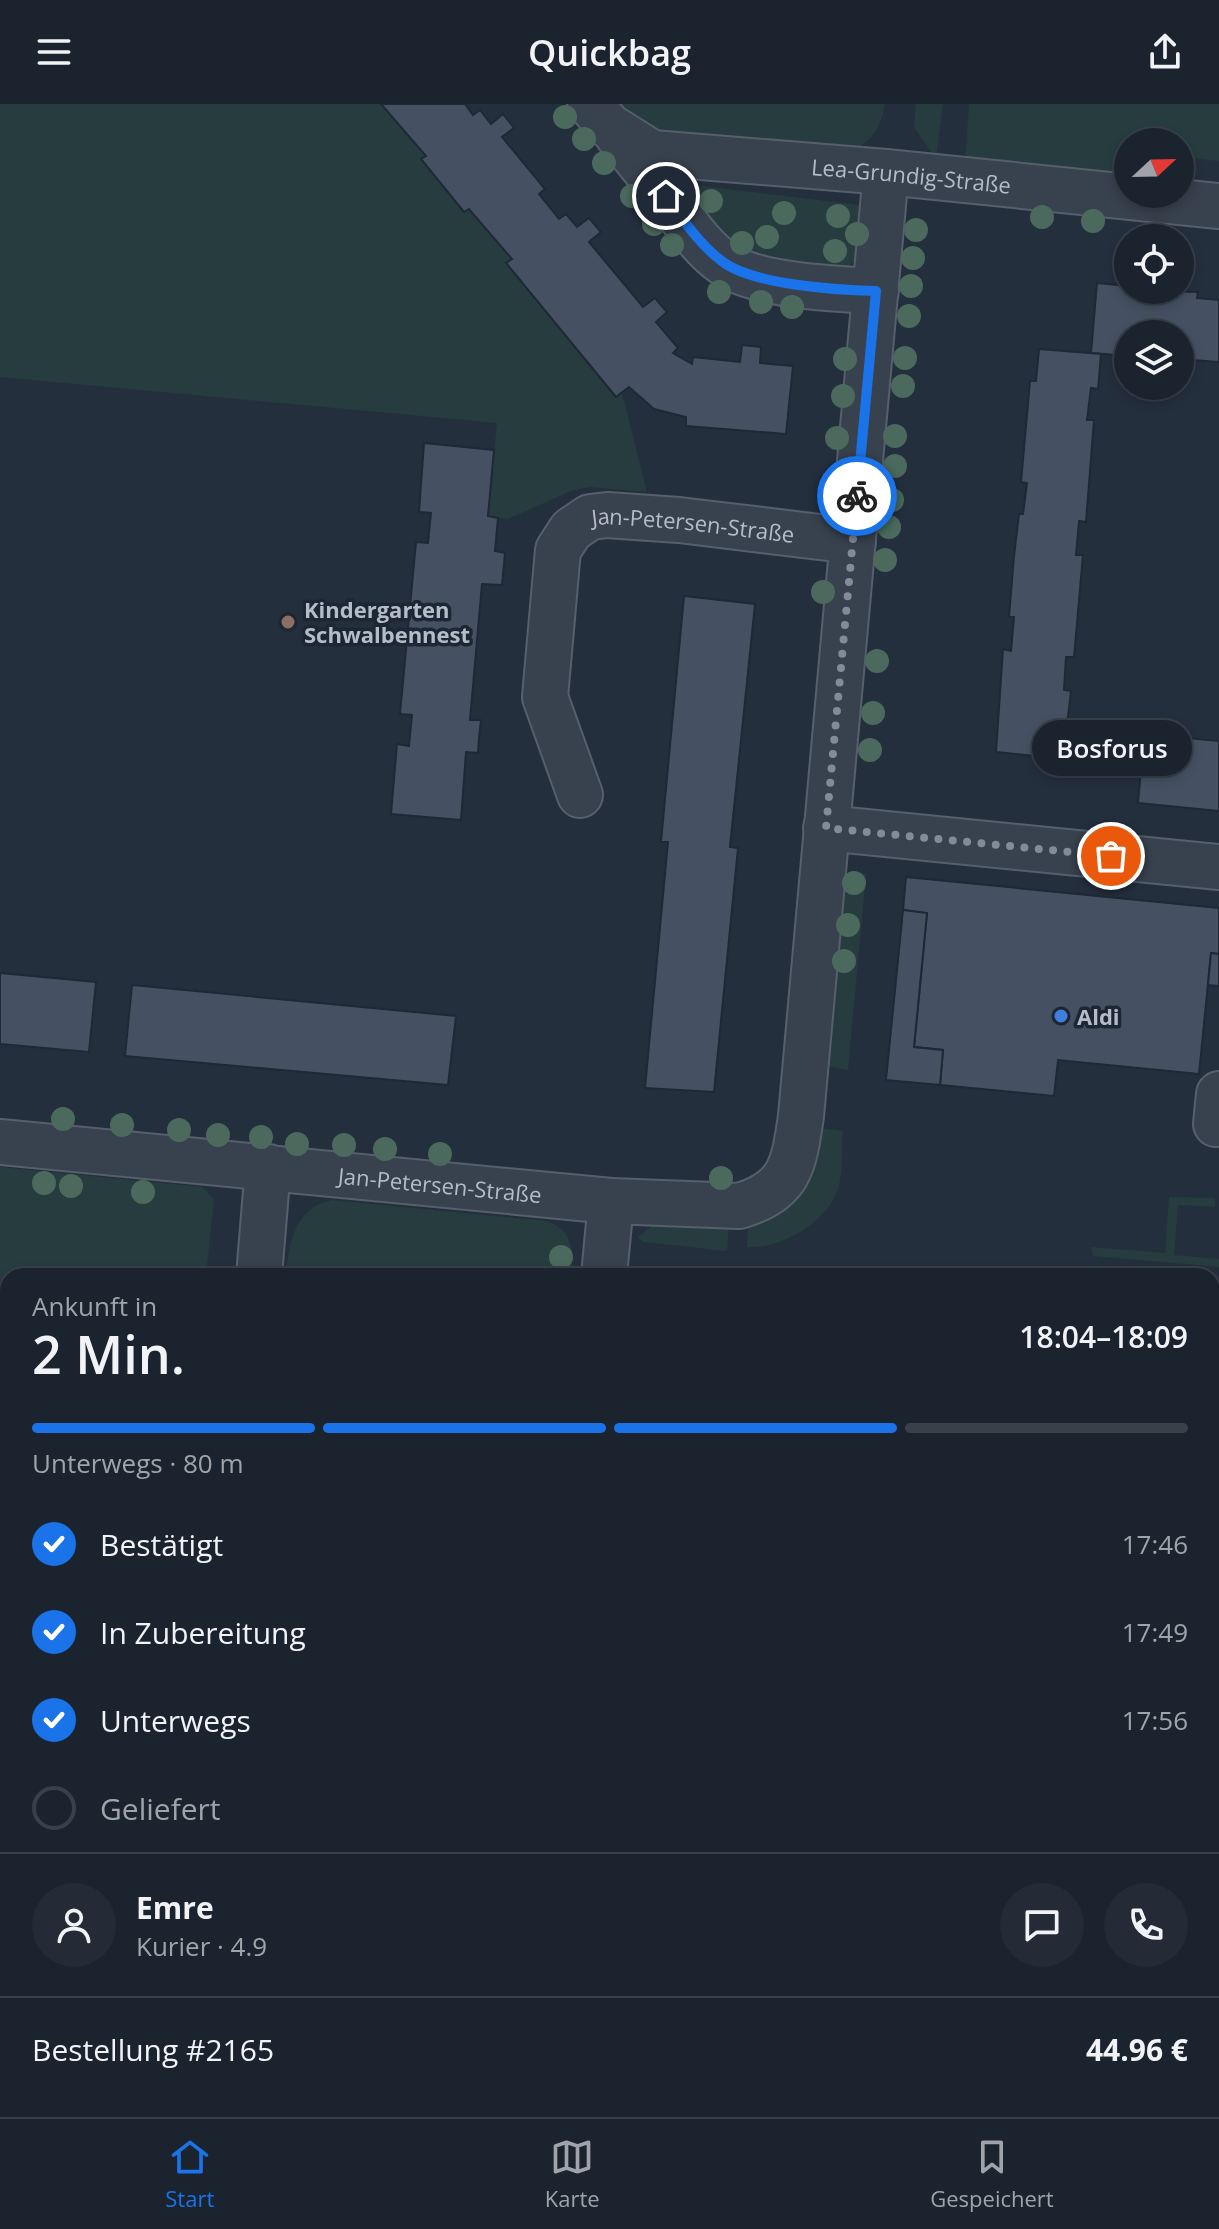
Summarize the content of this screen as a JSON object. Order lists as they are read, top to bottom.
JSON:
{
  "streets": {
    "street": ["Lea-Grundig-Straße", "Jan-Petersen-Straße"]
  },
  "crossings": [
    ["Lea-Grundig-Straße", "Jan-Petersen-Straße"]
  ],
  "places": ["Kindergarten Schwalbennest", "Bosforus", "Aldi"],
  "north": "right",
  "page": {
    "header": "Quickbag",
    "bubble": "Bosforus",
    "heading": ["2 Min.", "Ankunft in", "18:04–18:09"],
    "panel": [
      "Emre",
      "Kurier · 4.9",
      "Bestellung #2165",
      "44.96 €"
    ],
    "bar": "Unterwegs · 80 m",
    "list": [
      ["Bestätigt", "17:46"],
      ["In Zubereitung", "17:49"],
      ["Unterwegs", "17:56"],
      "Geliefert"
    ],
    "tabs": ["Start", "Karte", "Gespeichert"]
  }
}
